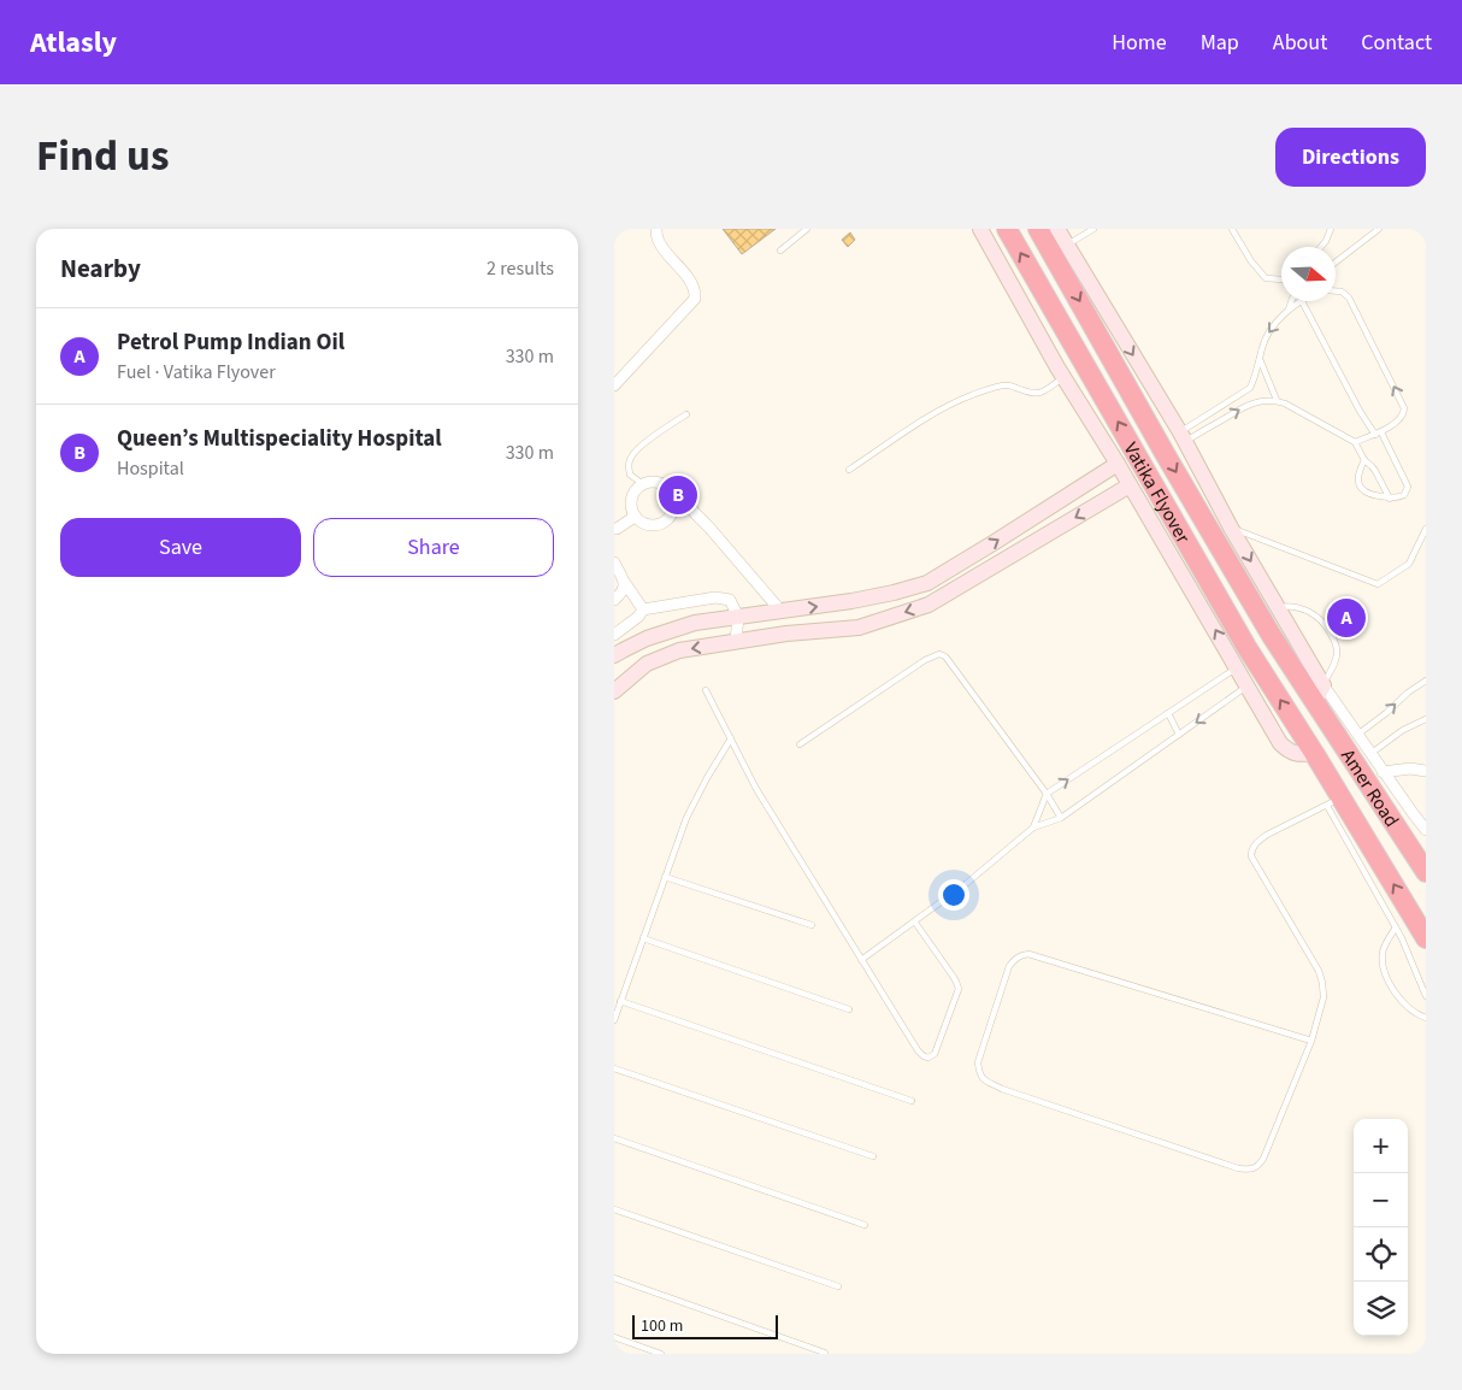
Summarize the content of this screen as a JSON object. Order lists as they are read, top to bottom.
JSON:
{
  "streets": {
    "highway": ["Vatika Flyover", "Amer Road"]
  },
  "crossings": [
    ["Vatika Flyover", "Amer Road"]
  ],
  "scale_bar": "100 m",
  "north": "right",
  "page": {
    "header": "Atlasly",
    "nav": [
      "Home",
      "Map",
      "About",
      "Contact"
    ],
    "title": "Find us",
    "buttons": [
      "Directions",
      ["Save", "Share"]
    ],
    "heading": ["Nearby", "2 results"],
    "list": [
      {
        "mark": "A",
        "name": "Petrol Pump Indian Oil",
        "note": "Fuel · Vatika Flyover",
        "value": "330 m"
      },
      {
        "mark": "B",
        "name": "Queen’s Multispeciality Hospital",
        "note": "Hospital",
        "value": "330 m"
      }
    ],
    "pins": ["B", "A"],
    "map_buttons": ["+", "−"],
    "scale": "100 m"
  }
}
